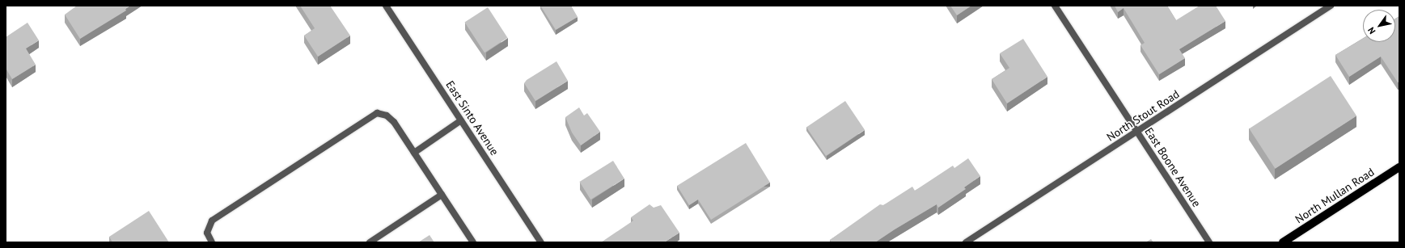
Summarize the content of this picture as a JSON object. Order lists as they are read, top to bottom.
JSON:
{
  "streets": {
    "main road": ["North Mullan Road"],
    "street": ["North Stout Road", "East Sinto Avenue", "East Boone Avenue"]
  },
  "crossings": [
    ["North Stout Road", "East Boone Avenue"]
  ],
  "north": "bottom left"
}
